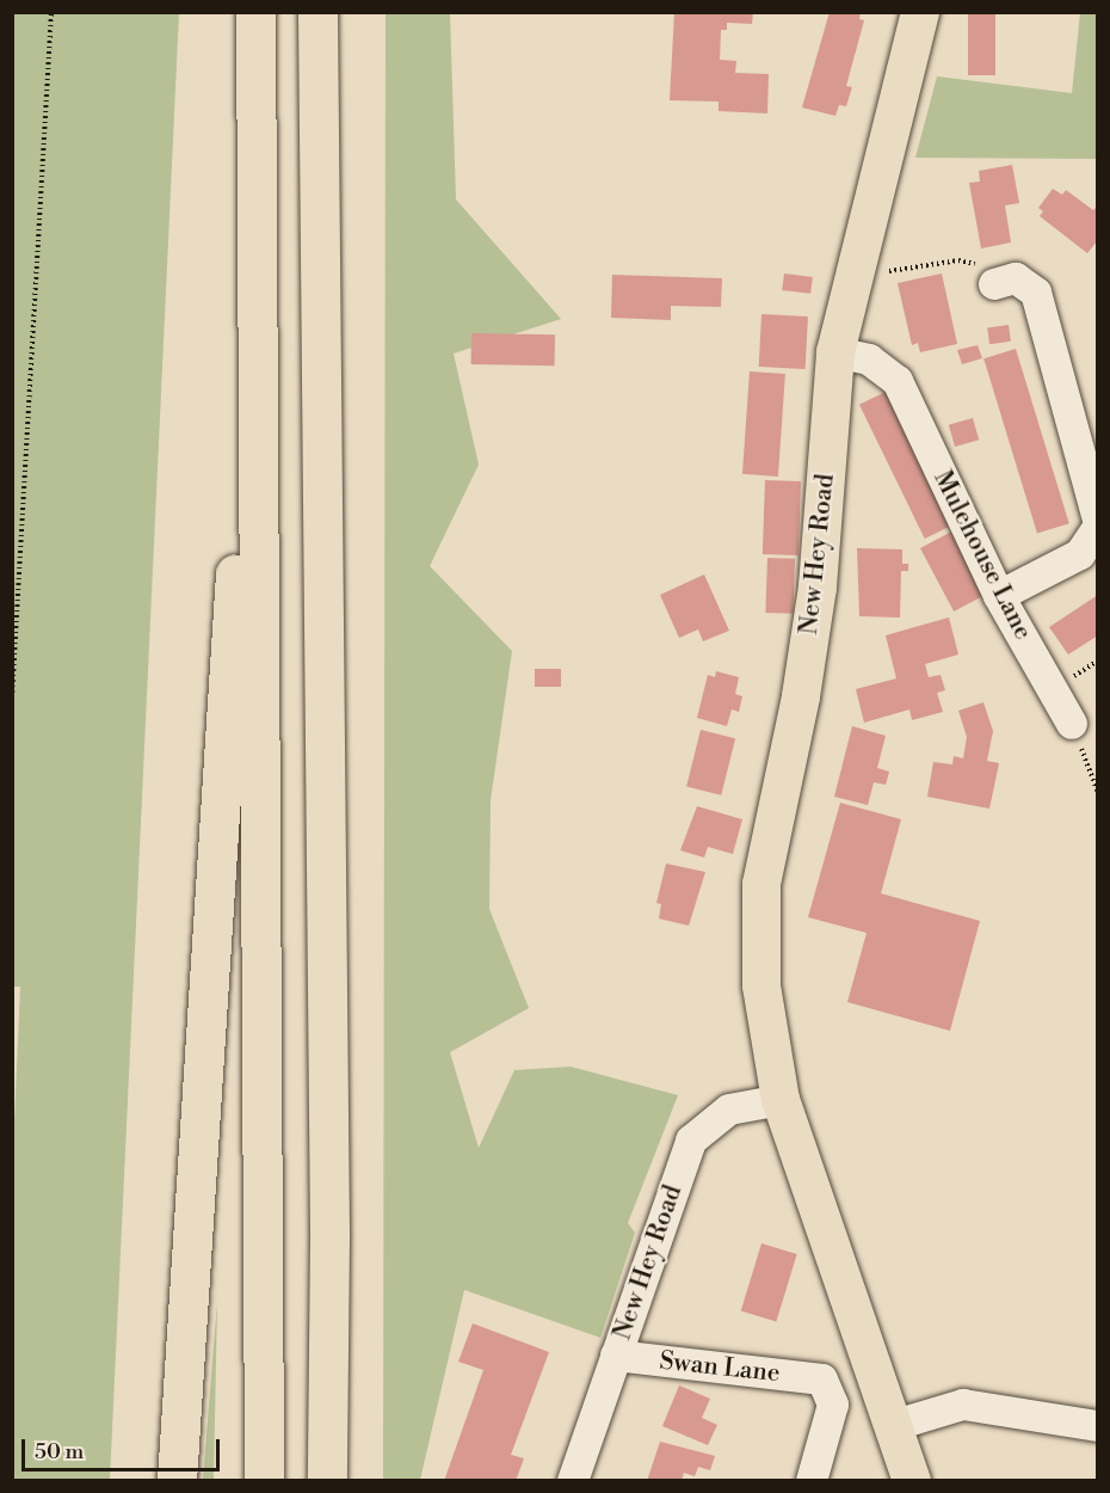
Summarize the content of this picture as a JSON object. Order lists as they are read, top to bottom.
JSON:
{
  "streets": {
    "main road": ["New Hey Road"],
    "street": ["Mulehouse Lane", "Swan Lane"]
  },
  "crossings": [
    ["New Hey Road", "Mulehouse Lane"],
    ["New Hey Road", "Swan Lane"]
  ],
  "scale_bar": "50 m"
}
